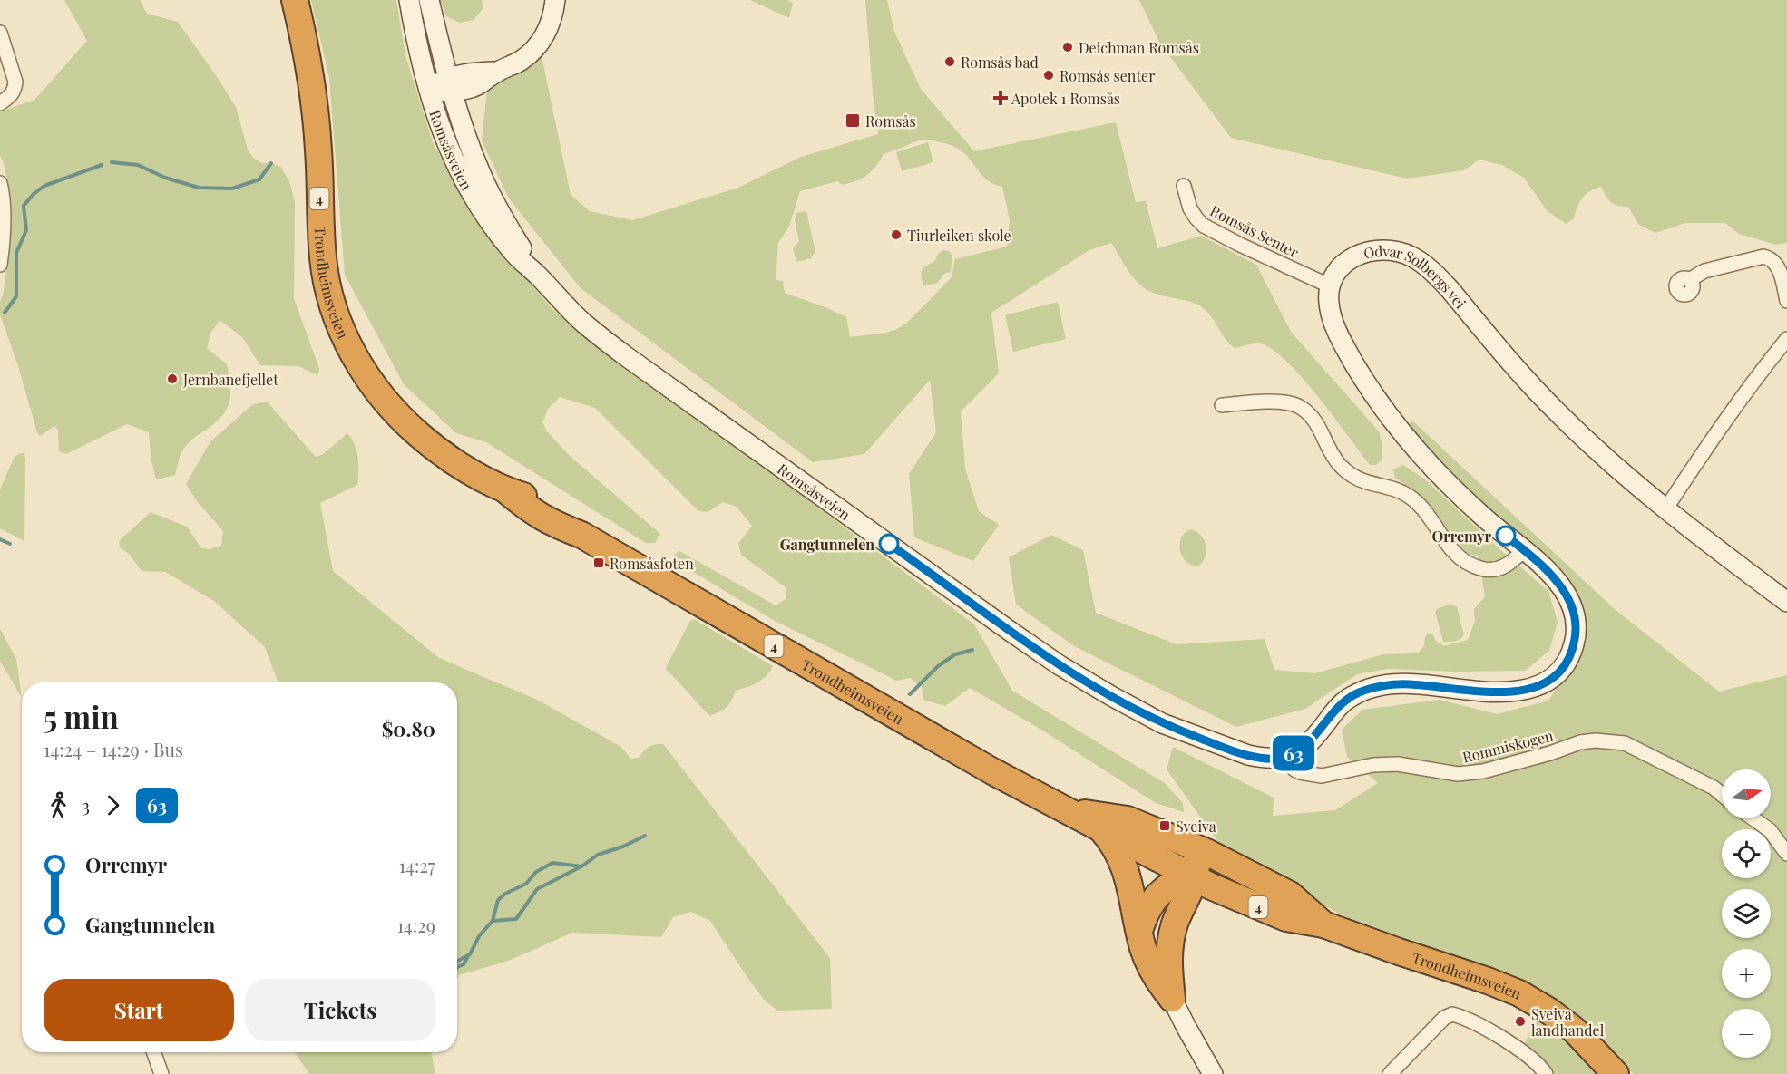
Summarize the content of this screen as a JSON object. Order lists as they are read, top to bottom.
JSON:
{
  "streets": {
    "highway": ["4", "Trondheimsveien"],
    "street": [
      "Romsåsveien",
      "Romsås Senter",
      "Odvar Solbergs vei",
      "Rommiskogen"
    ]
  },
  "crossings": [
    ["Romsåsveien", "Rommiskogen"],
    ["Romsås Senter", "Odvar Solbergs vei"]
  ],
  "places": {
    "other": [
      "Deichman Romsås",
      "Romsås bad",
      "Romsås senter",
      "Tiurleiken skole",
      "Jernbanefjellet",
      "Orremyr",
      "Gangtunnelen",
      "Sveiva landhandel"
    ],
    "health": ["Apotek 1 Romsås"],
    "transit": ["Romsås", "Romsåsfoten", "Sveiva"]
  },
  "lines": ["bus line 63"],
  "north": "right",
  "page": {
    "on_map": "63",
    "heading": ["5 min", "14:24 – 14:29 · Bus", "$0.80"],
    "map_buttons": ["+", "−"],
    "legs": ["3", "63"],
    "list": [
      {
        "name": "Orremyr",
        "value": "14:27"
      },
      {
        "name": "Gangtunnelen",
        "value": "14:29"
      }
    ],
    "buttons": ["Start", "Tickets"]
  }
}
